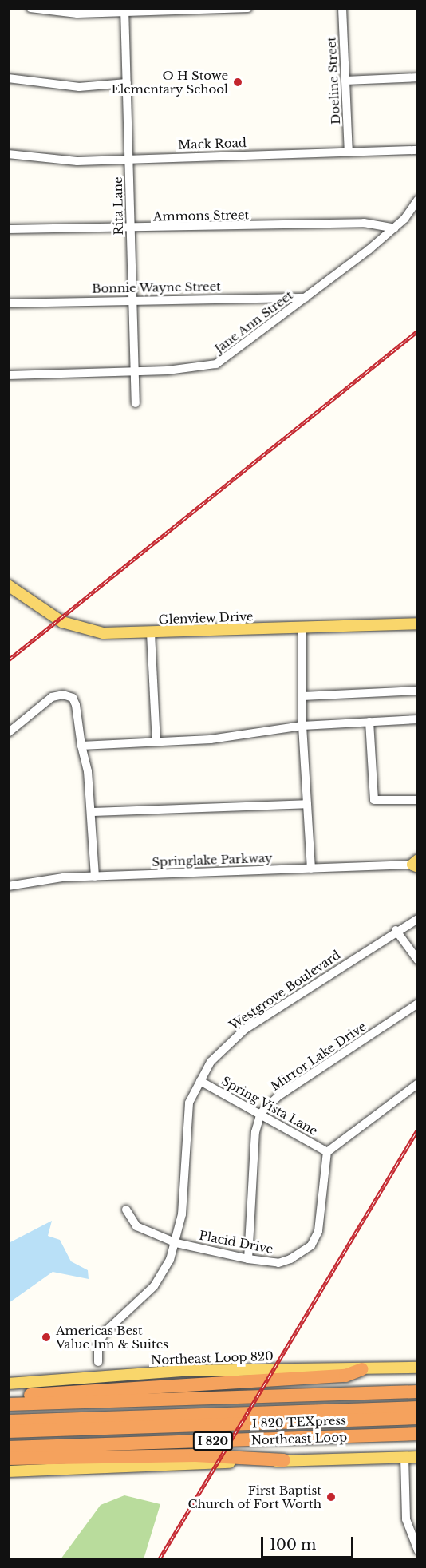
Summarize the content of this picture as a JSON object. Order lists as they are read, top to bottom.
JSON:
{
  "streets": {
    "highway": ["I 820 TEXpress", "Northeast Loop", "I 820"],
    "main road": ["Glenview Drive", "Northeast Loop 820"],
    "street": [
      "Doeline Street",
      "Mack Road",
      "Rita Lane",
      "Ammons Street",
      "Bonnie Wayne Street",
      "Jane Ann Street",
      "Springlake Parkway",
      "Westgrove Boulevard",
      "Mirror Lake Drive",
      "Spring Vista Lane",
      "Placid Drive"
    ]
  },
  "crossings": [
    ["Doeline Street", "Mack Road"],
    ["Mack Road", "Rita Lane"],
    ["Rita Lane", "Ammons Street"],
    ["Rita Lane", "Bonnie Wayne Street"],
    ["Rita Lane", "Jane Ann Street"],
    ["Ammons Street", "Jane Ann Street"],
    ["Bonnie Wayne Street", "Jane Ann Street"],
    ["Westgrove Boulevard", "Spring Vista Lane"],
    ["Westgrove Boulevard", "Placid Drive"],
    ["Mirror Lake Drive", "Spring Vista Lane"],
    ["Spring Vista Lane", "Placid Drive"]
  ],
  "places": ["O H Stowe Elementary School", "Americas Best Value Inn & Suites", "First Baptist Church of Fort Worth"],
  "scale_bar": "100 m"
}
